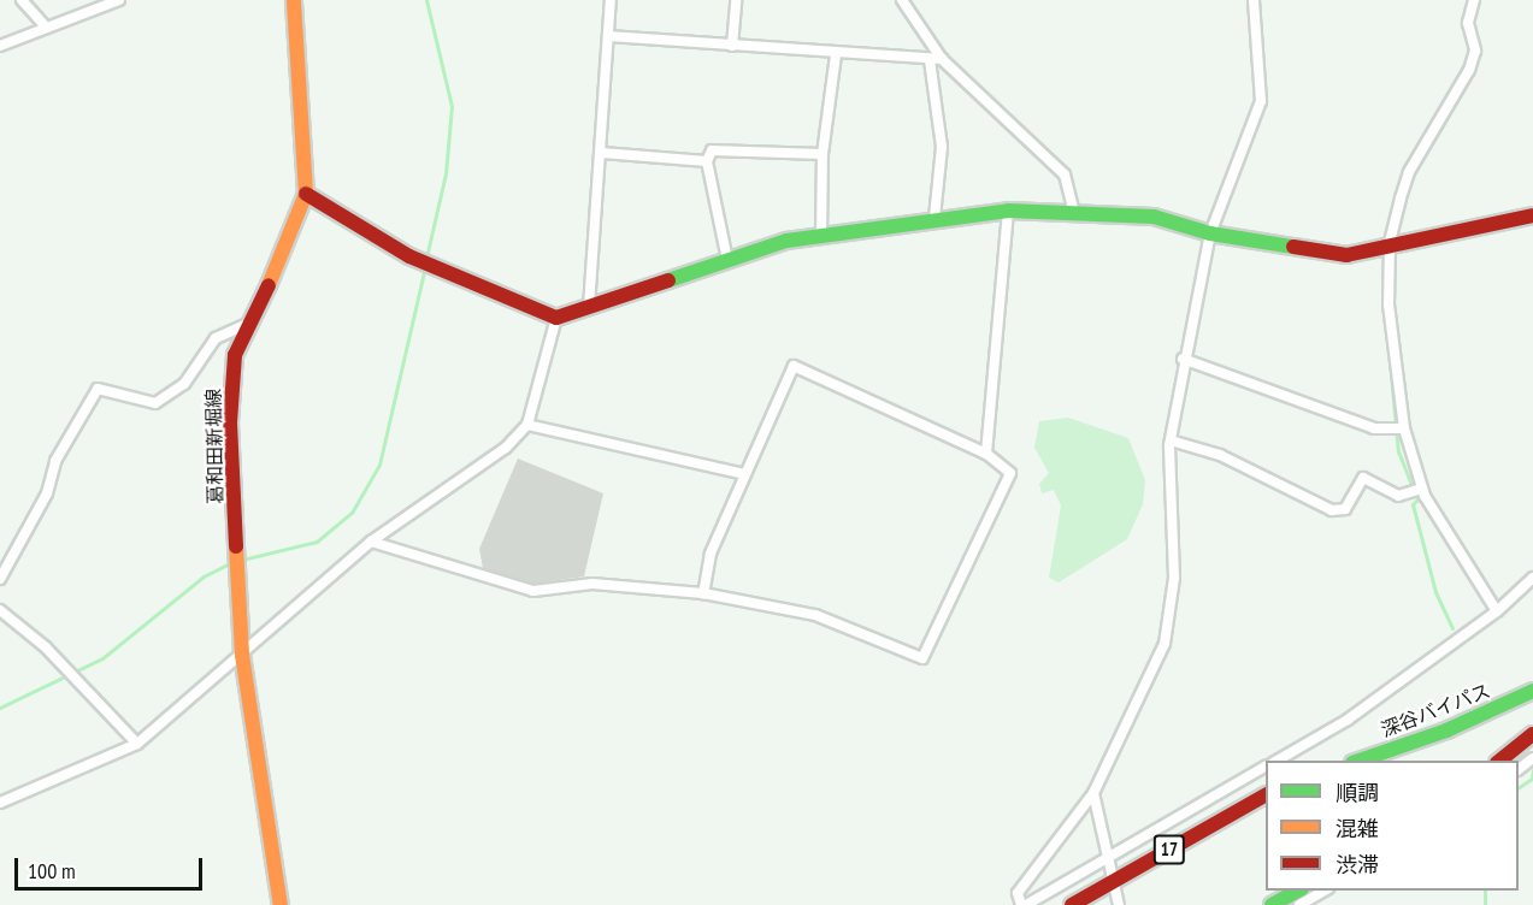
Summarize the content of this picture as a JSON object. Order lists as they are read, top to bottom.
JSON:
{
  "streets": {
    "main road": ["葛和田新堀線", "深谷バイパス", "17"]
  },
  "legend": ["順調", "混雑", "渋滞"],
  "scale_bar": "100 m"
}
